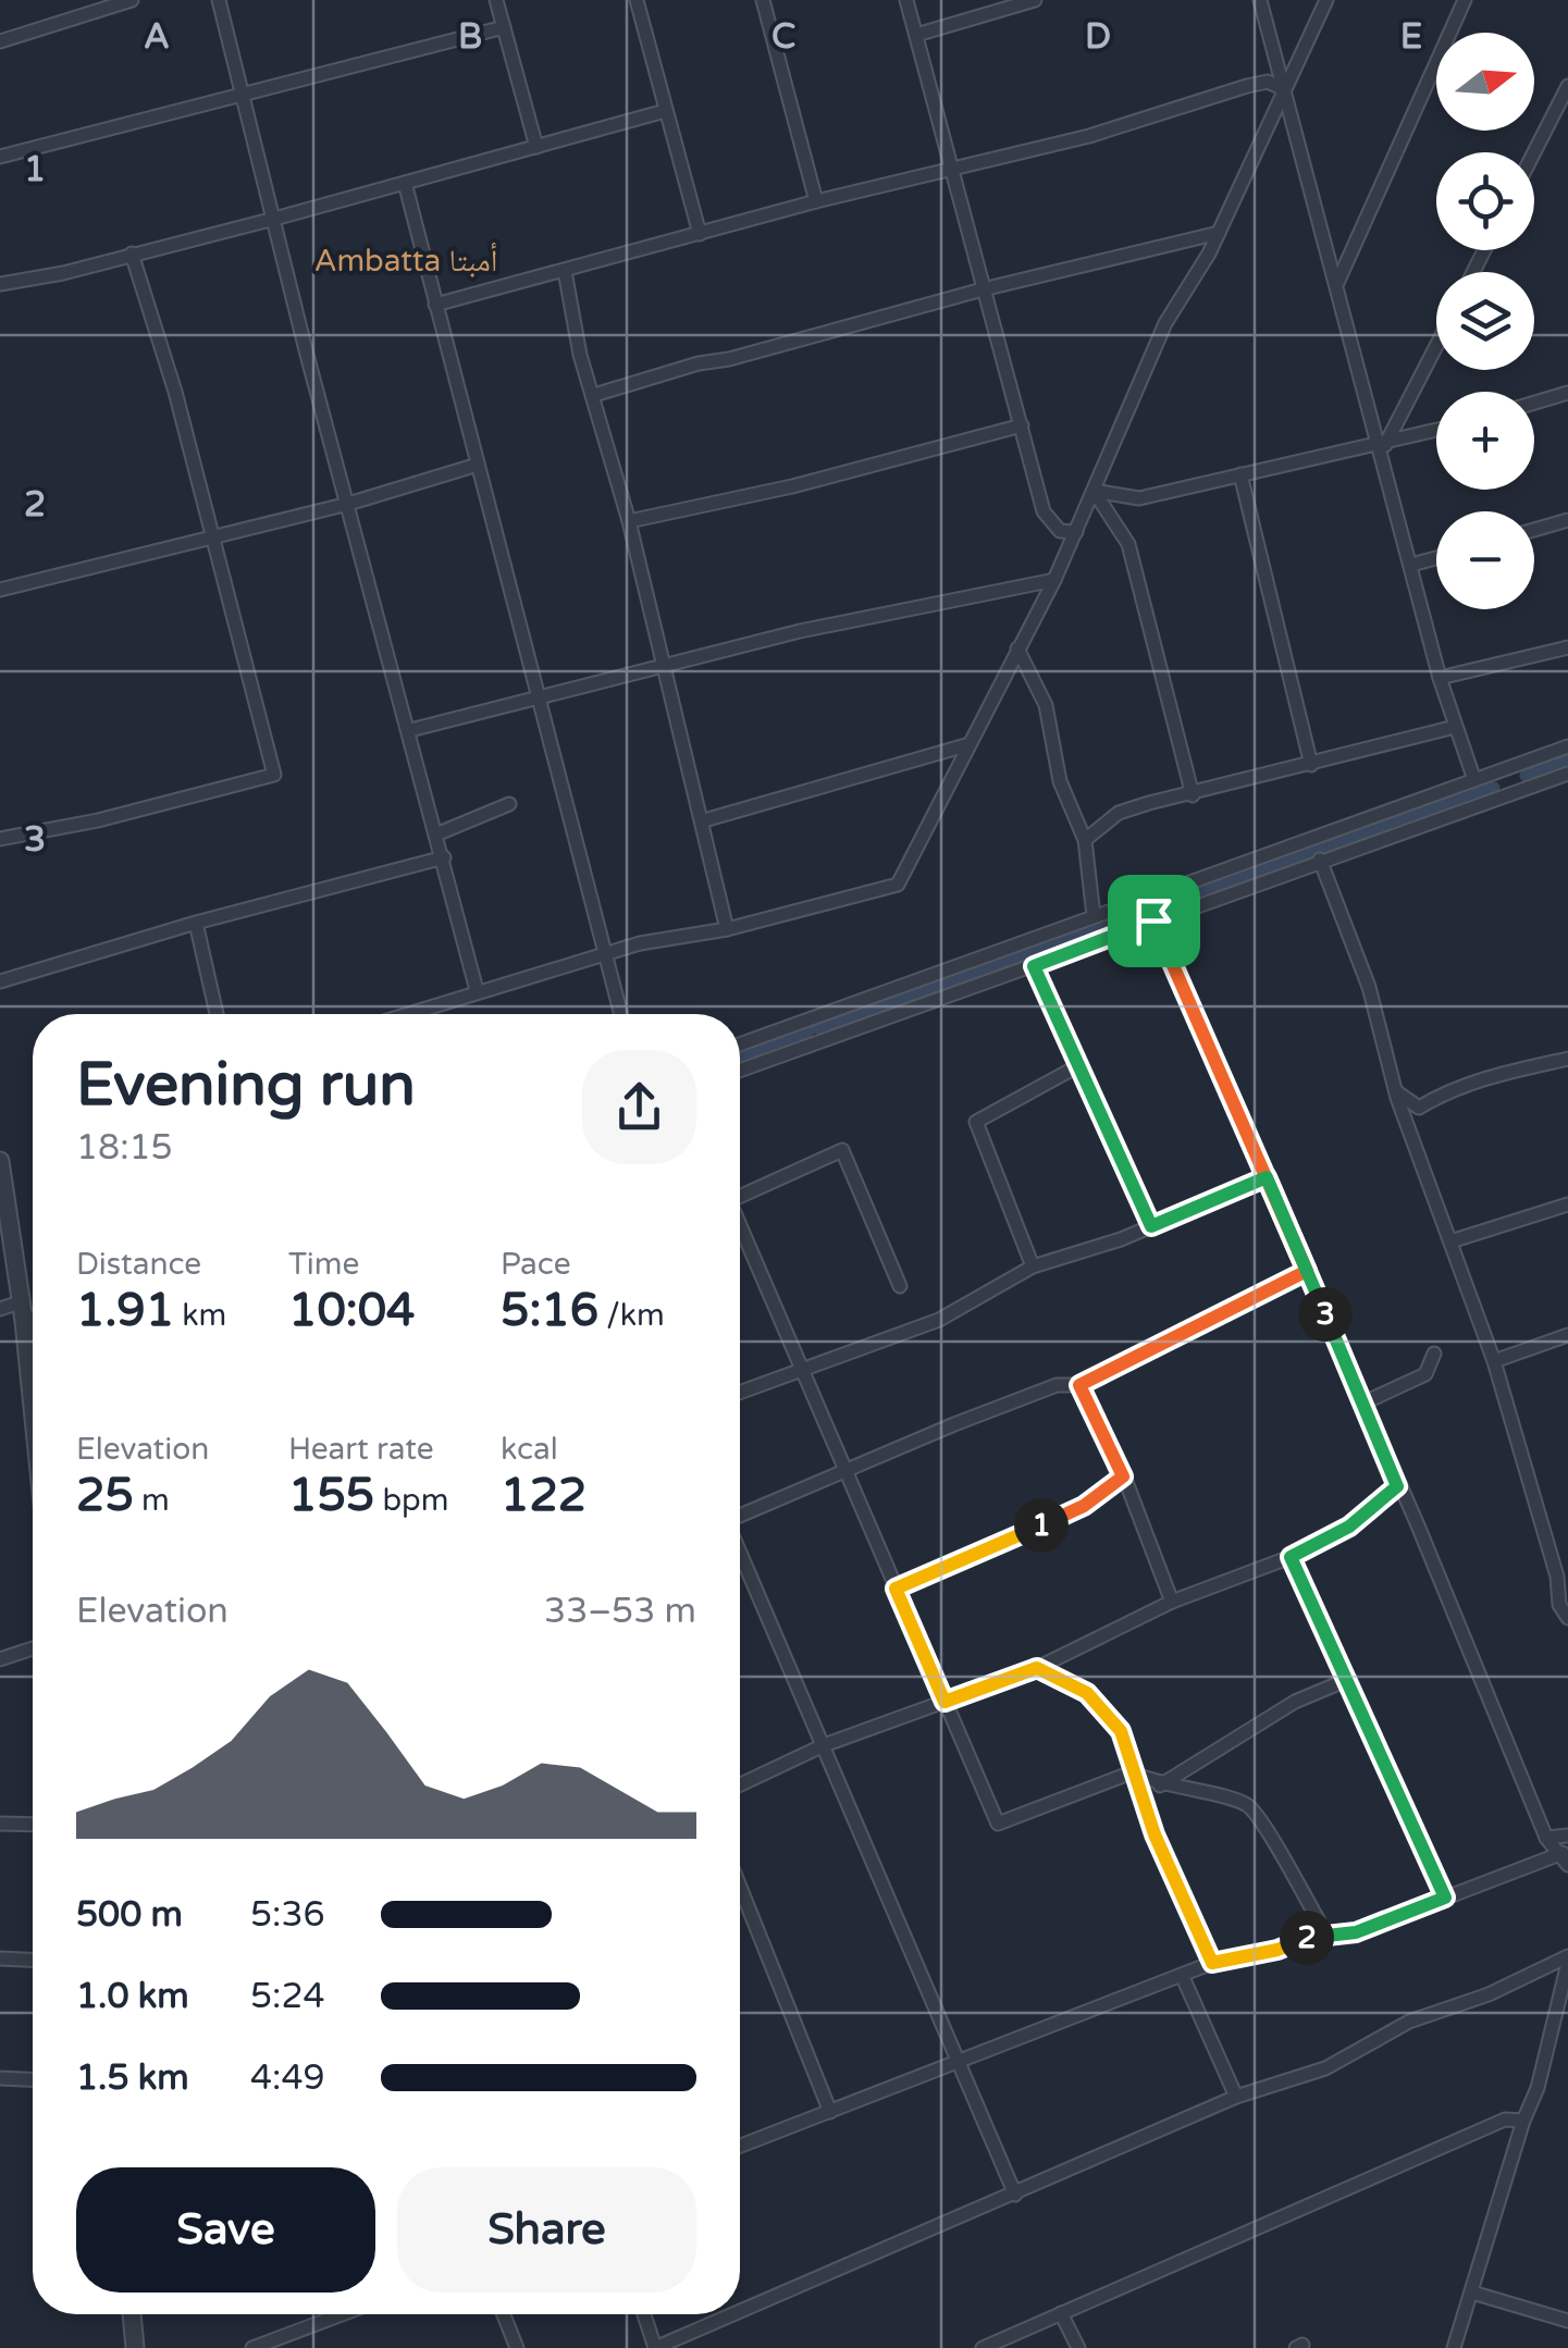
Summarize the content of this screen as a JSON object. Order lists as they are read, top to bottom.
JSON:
{
  "districts": ["Ambatta أمبتا"],
  "north": "right",
  "page": {
    "map_buttons": ["+", "−"],
    "heading": ["Evening run", "18:15"],
    "stats": [
      ["Distance", "1.91 km"],
      ["Time", "10:04"],
      ["Pace", "5:16 /km"],
      ["Elevation", "25 m"],
      ["Heart rate", "155 bpm"],
      ["kcal", "122"]
    ],
    "pins": ["3", "1", "2"],
    "chart": ["Elevation", "33–53 m"],
    "list": [
      {
        "name": "500 m",
        "note": "5:36"
      },
      {
        "name": "1.0 km",
        "note": "5:24"
      },
      {
        "name": "1.5 km",
        "note": "4:49"
      }
    ],
    "buttons": ["Save", "Share"]
  },
  "grid": {
    "columns": [
      "A",
      "B",
      "C",
      "D",
      "E"
    ],
    "rows": ["1", "2", "3"]
  }
}
